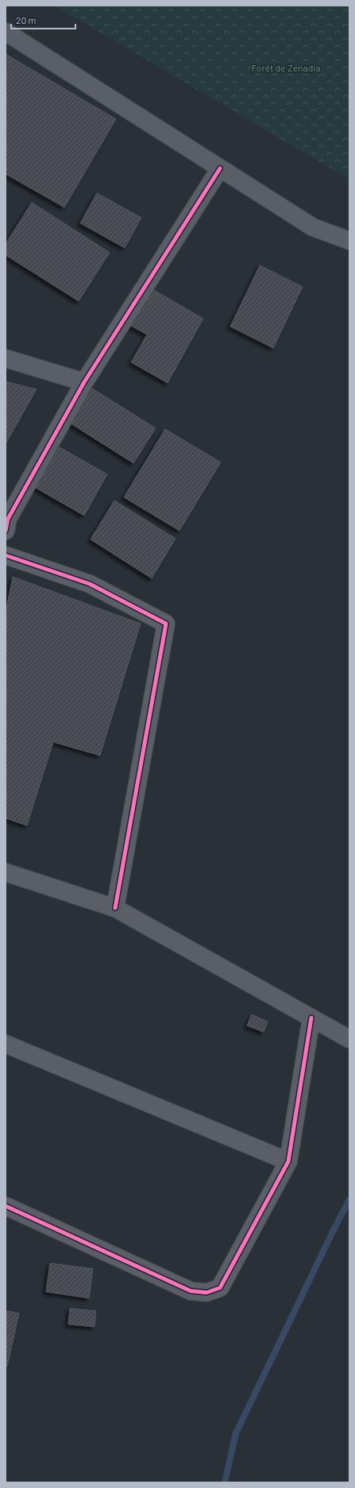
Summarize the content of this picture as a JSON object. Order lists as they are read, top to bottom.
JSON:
{
  "parks": ["Forêt de Zenadia"],
  "scale_bar": "20 m"
}
